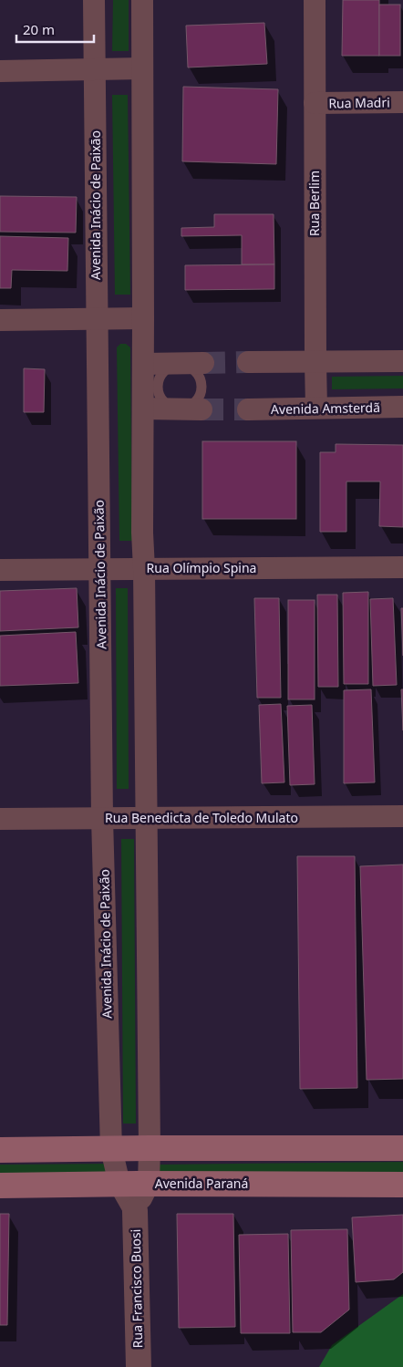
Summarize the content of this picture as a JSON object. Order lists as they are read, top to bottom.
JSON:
{
  "streets": {
    "main road": ["Avenida Paraná"],
    "street": [
      "Rua Madri",
      "Rua Berlim",
      "Avenida Inácio de Paixão",
      "Avenida Amsterdã",
      "Rua Olímpio Spina",
      "Rua Benedicta de Toledo Mulato",
      "Rua Francisco Buosi"
    ]
  },
  "crossings": [
    ["Rua Madri", "Rua Berlim"],
    ["Rua Berlim", "Avenida Amsterdã"],
    ["Avenida Inácio de Paixão", "Rua Olímpio Spina"],
    ["Avenida Inácio de Paixão", "Rua Benedicta de Toledo Mulato"],
    ["Avenida Inácio de Paixão", "Avenida Paraná"],
    ["Avenida Inácio de Paixão", "Rua Francisco Buosi"],
    ["Avenida Paraná", "Rua Francisco Buosi"]
  ],
  "scale_bar": "20 m"
}
